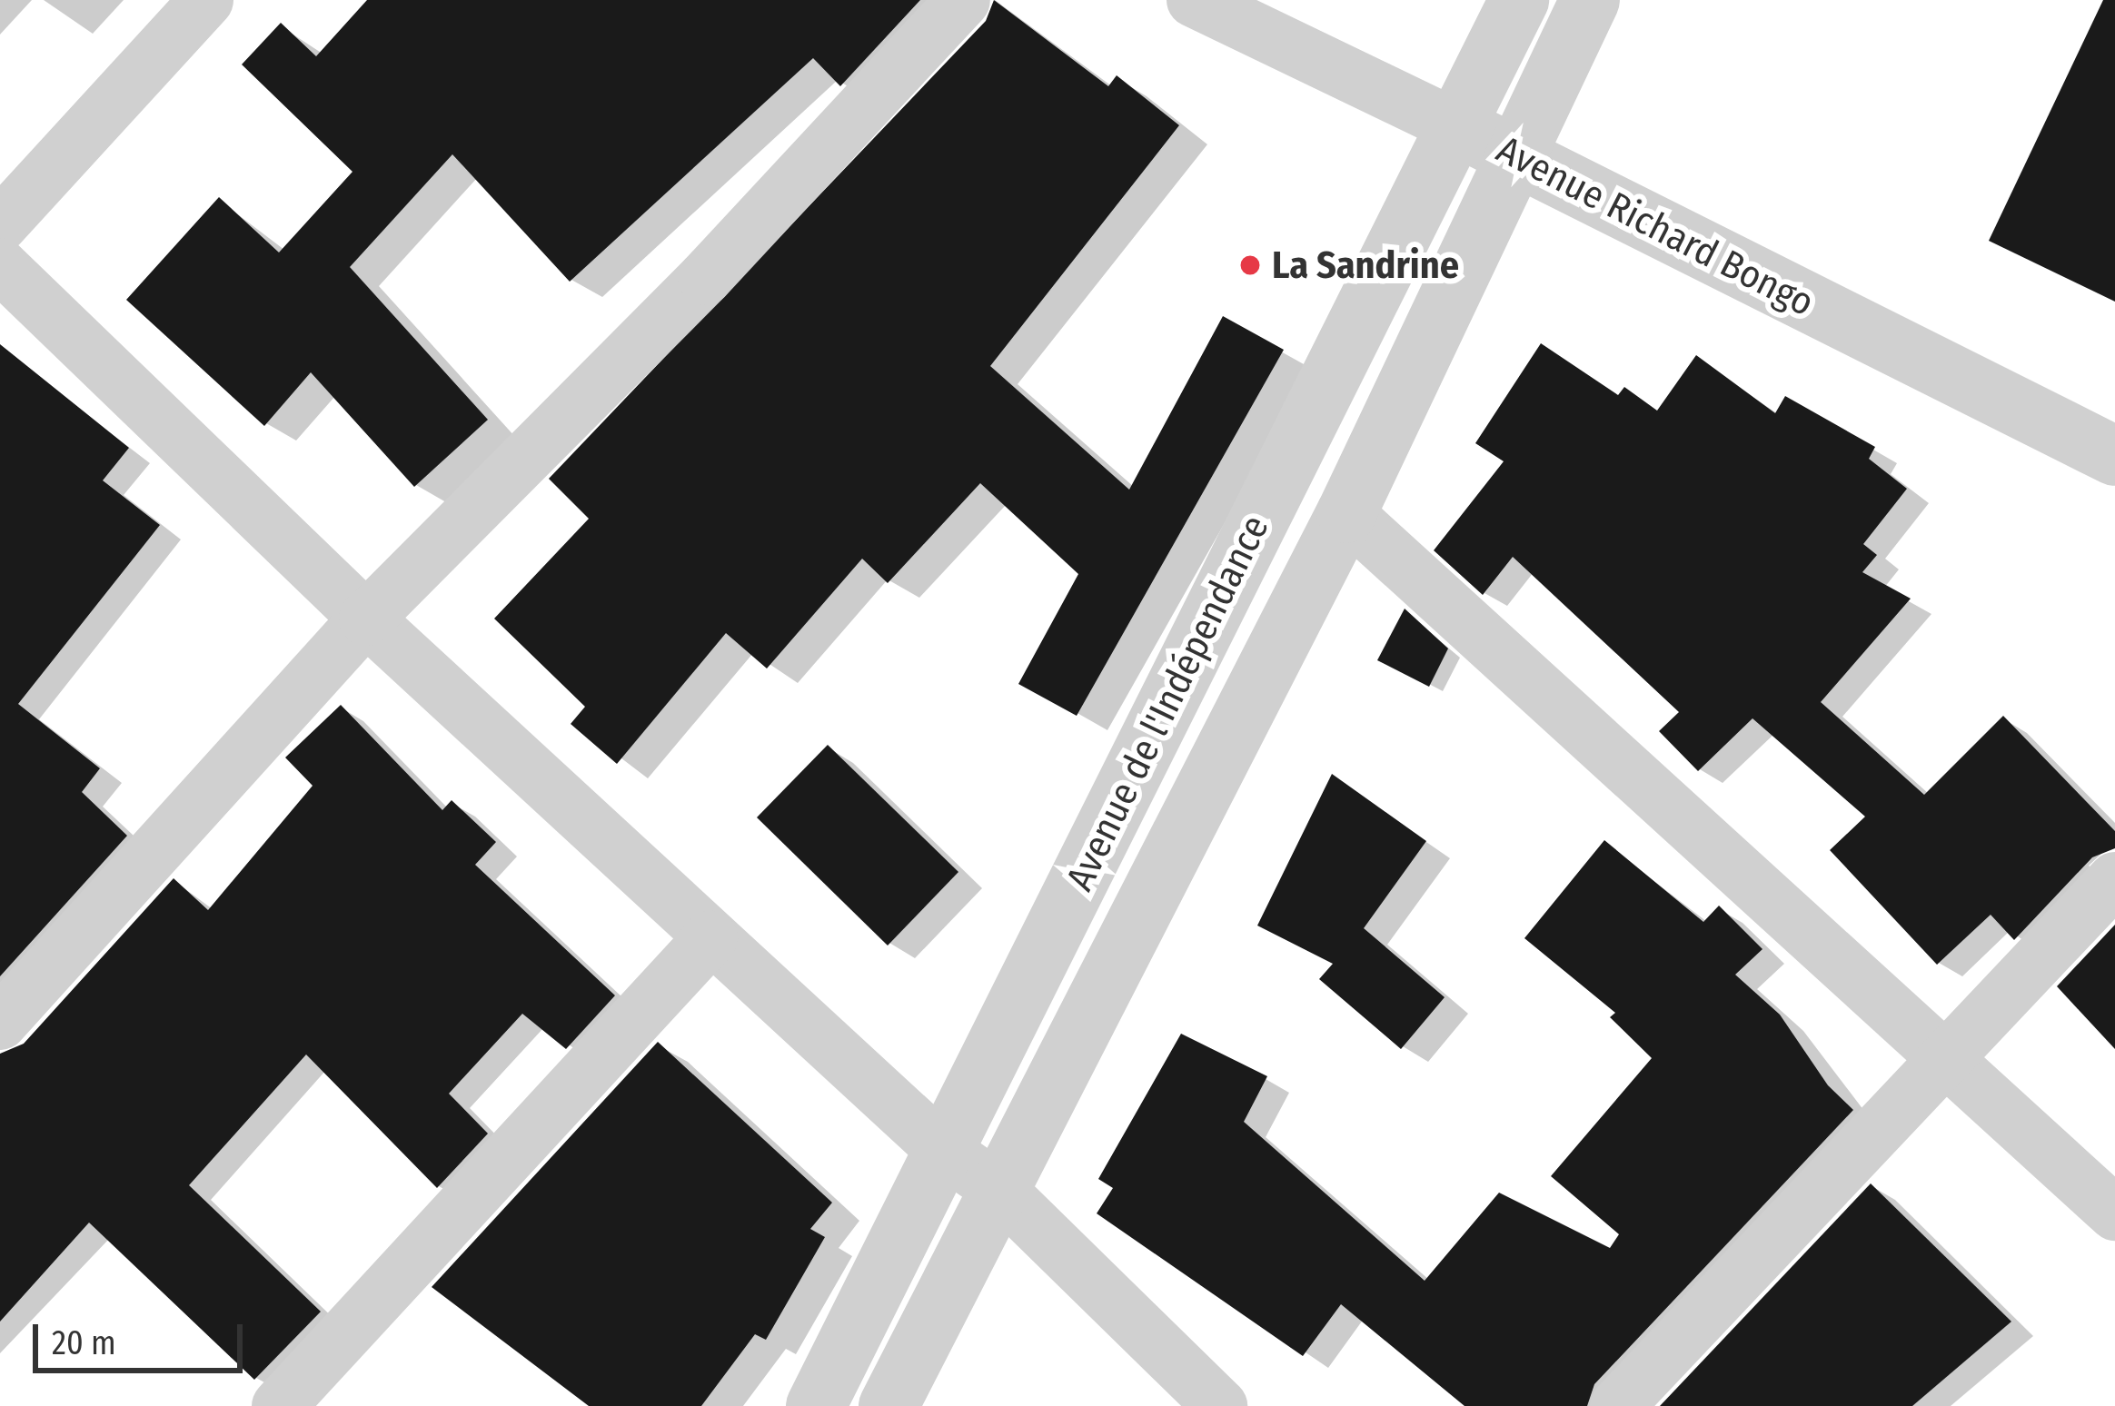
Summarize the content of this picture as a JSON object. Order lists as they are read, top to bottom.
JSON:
{
  "streets": {
    "street": ["Avenue Richard Bongo", "Avenue de l'Indépendance"]
  },
  "crossings": [
    ["Avenue Richard Bongo", "Avenue de l'Indépendance"]
  ],
  "places": ["La Sandrine"],
  "scale_bar": "20 m"
}
